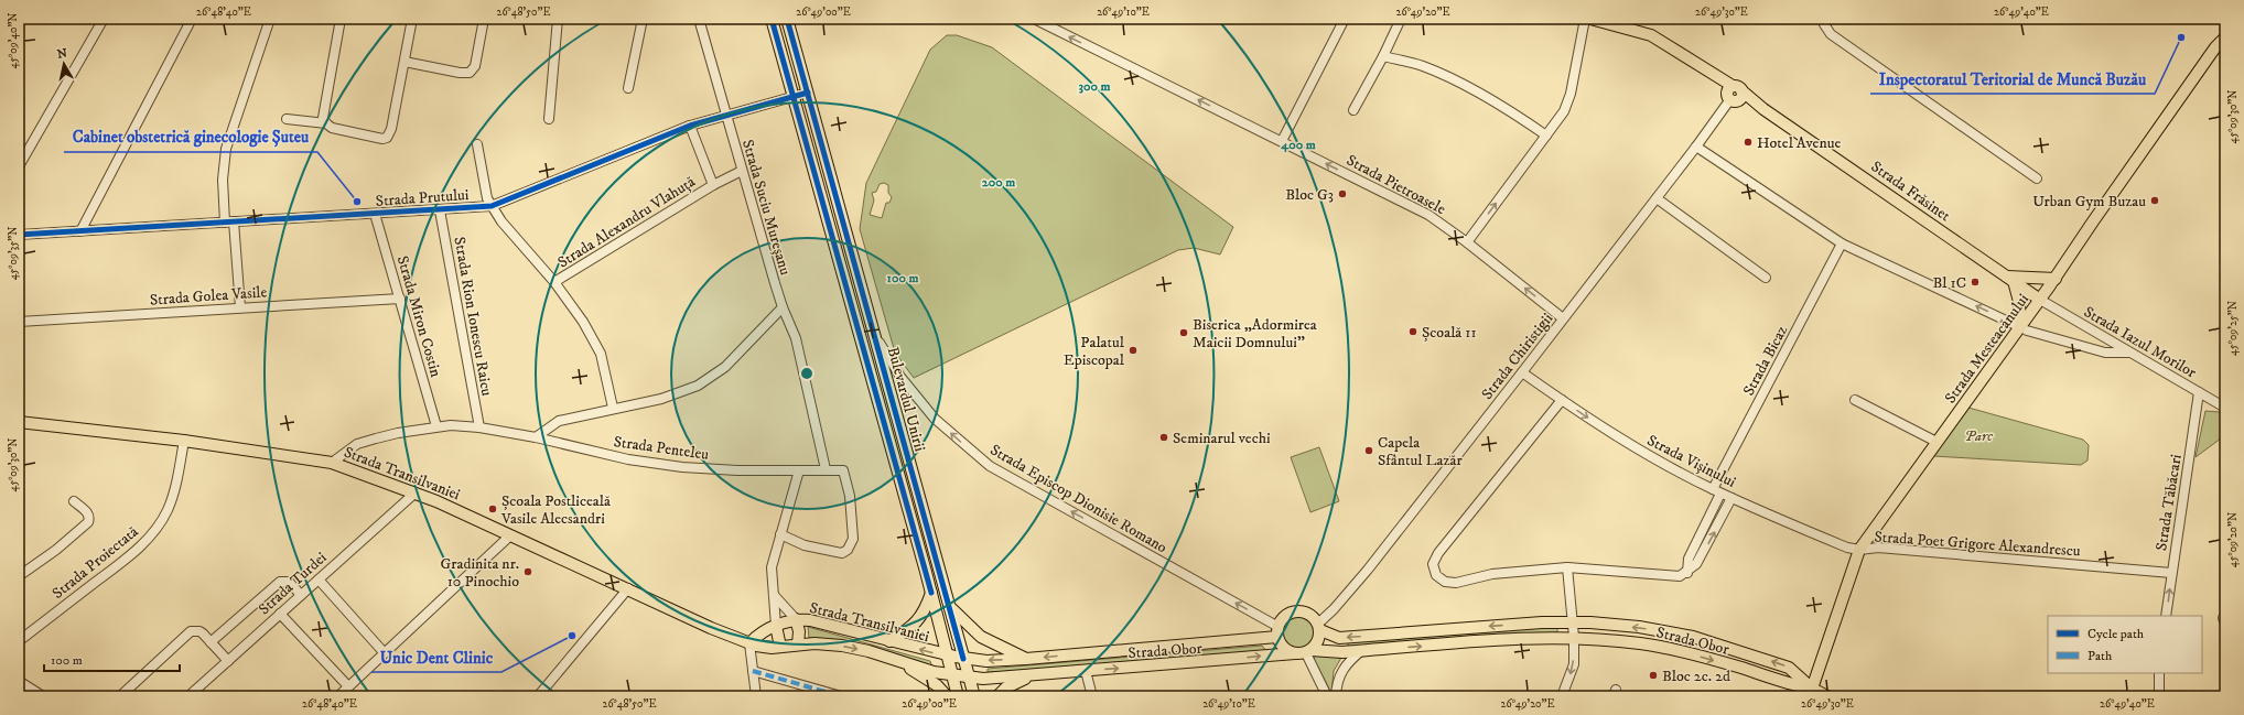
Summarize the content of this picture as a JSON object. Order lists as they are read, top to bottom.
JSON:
{
  "streets": {
    "main road": [
      "Strada Frăsinet",
      "Strada Mesteacănului",
      "Bulevardul Unirii",
      "Strada Transilvaniei",
      "Strada Obor"
    ],
    "street": [
      "Strada Pietroasele",
      "Strada Prutului",
      "Strada Suciu Mureșanu",
      "Strada Alexandru Vlahuță",
      "Strada Golea Vasile",
      "Strada Miron Costin",
      "Strada Rion Ionescu Raicu",
      "Strada Iazul Morilor",
      "Strada Chiristigii",
      "Strada Bicaz",
      "Strada Penteleu",
      "Strada Vișinului",
      "Strada Episcop Dionisie Romano",
      "Strada Tăbăcari",
      "Strada Poet Grigore Alexandrescu",
      "Strada Proiectată",
      "Strada Turdei"
    ]
  },
  "crossings": [
    ["Strada Pietroasele", "Strada Chiristigii"],
    ["Strada Frăsinet", "Strada Iazul Morilor"],
    ["Strada Frăsinet", "Strada Mesteacănului"],
    ["Strada Frăsinet", "Strada Chiristigii"],
    ["Strada Prutului", "Strada Suciu Mureșanu"],
    ["Strada Prutului", "Strada Alexandru Vlahuță"],
    ["Strada Prutului", "Strada Miron Costin"],
    ["Strada Prutului", "Strada Rion Ionescu Raicu"],
    ["Strada Prutului", "Bulevardul Unirii"],
    ["Strada Suciu Mureșanu", "Strada Alexandru Vlahuță"],
    ["Strada Suciu Mureșanu", "Strada Penteleu"],
    ["Strada Golea Vasile", "Strada Miron Costin"],
    ["Strada Miron Costin", "Strada Penteleu"],
    ["Strada Rion Ionescu Raicu", "Strada Penteleu"],
    ["Strada Iazul Morilor", "Strada Mesteacănului"],
    ["Strada Iazul Morilor", "Strada Tăbăcari"],
    ["Strada Mesteacănului", "Strada Vișinului"],
    ["Strada Mesteacănului", "Strada Poet Grigore Alexandrescu"],
    ["Strada Mesteacănului", "Strada Obor"],
    ["Strada Chiristigii", "Strada Vișinului"],
    ["Strada Chiristigii", "Strada Episcop Dionisie Romano"],
    ["Strada Chiristigii", "Strada Obor"],
    ["Strada Bicaz", "Strada Vișinului"],
    ["Bulevardul Unirii", "Strada Transilvaniei"],
    ["Bulevardul Unirii", "Strada Episcop Dionisie Romano"],
    ["Bulevardul Unirii", "Strada Obor"],
    ["Strada Penteleu", "Strada Transilvaniei"],
    ["Strada Vișinului", "Strada Poet Grigore Alexandrescu"],
    ["Strada Transilvaniei", "Strada Proiectată"],
    ["Strada Transilvaniei", "Strada Turdei"],
    ["Strada Transilvaniei", "Strada Obor"],
    ["Strada Episcop Dionisie Romano", "Strada Obor"],
    ["Strada Tăbăcari", "Strada Poet Grigore Alexandrescu"]
  ],
  "one_way": ["Strada Pietroasele", "Strada Vișinului", "Strada Episcop Dionisie Romano"],
  "parks": ["Parc"],
  "places": [
    "Inspectoratul Teritorial de Muncă Buzău",
    "Hotel Avenue",
    "Bloc G3",
    "Urban Gym Buzau",
    "Cabinet obstetrică ginecologie Șuteu",
    "Bl 1C",
    "Școală 11",
    "Biserica „Adormirea Maicii Domnului”",
    "Palatul Episcopal",
    "Seminarul vechi",
    "Capela Sfântul Lazăr",
    "Școala Postliceală Vasile Alecsandri",
    "Gradinita nr. 10 Pinochio",
    "Unic Dent Clinic",
    "Bloc 2c. 2d"
  ],
  "legend": ["Cycle path", "Path"],
  "scale_bar": "100 m",
  "north": "top",
  "coordinates": [
    "26°48'40\"E",
    "26°48'50\"E",
    "26°49'00\"E",
    "26°49'10\"E",
    "26°49'20\"E",
    "26°49'30\"E",
    "26°49'40\"E",
    "45°09'40\"N",
    "45°09'30\"N",
    "45°09'35\"N",
    "45°09'25\"N",
    "45°09'20\"N"
  ],
  "rings": [
    "300 m",
    "400 m",
    "200 m",
    "100 m"
  ]
}
